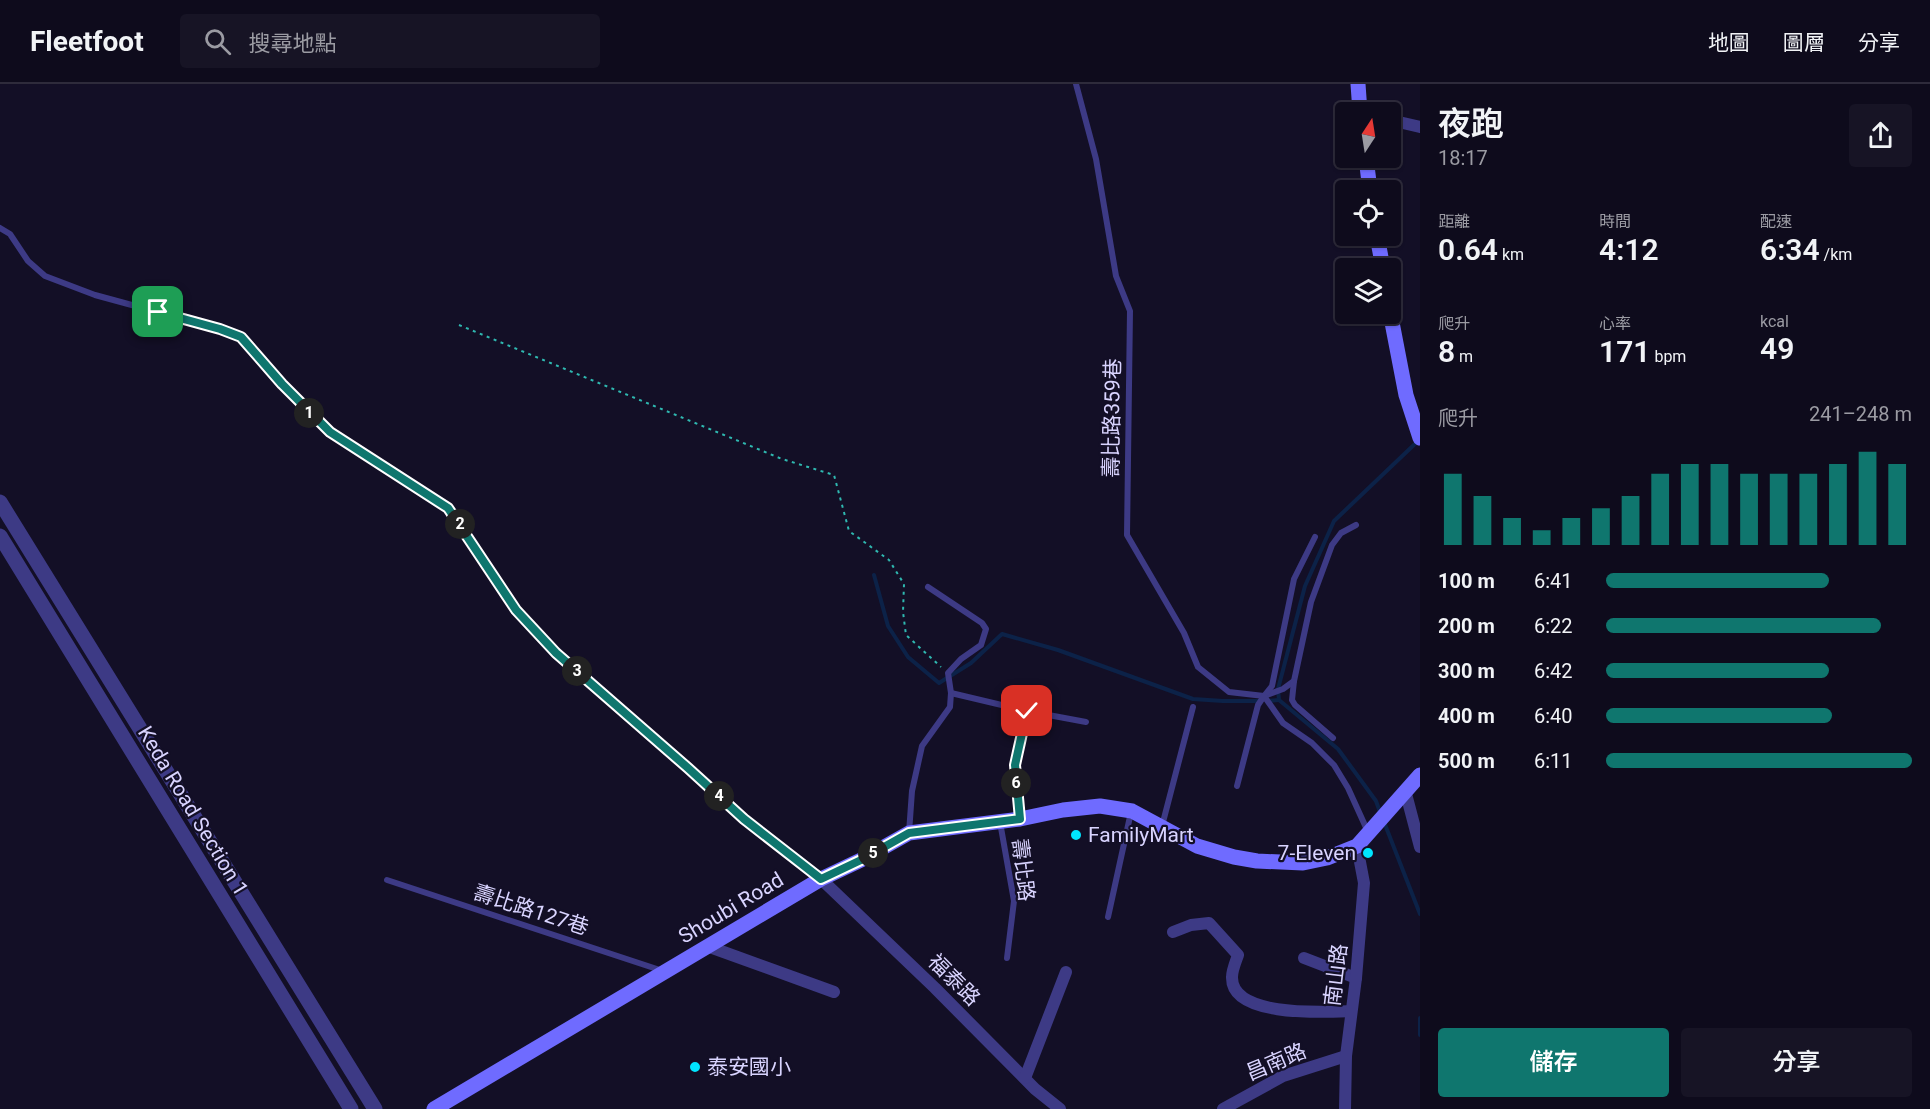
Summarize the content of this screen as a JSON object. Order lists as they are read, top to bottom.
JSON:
{
  "streets": {
    "main road": ["Shoubi Road"],
    "street": [
      "Keda Road Section 1",
      "南山路",
      "福泰路",
      "昌南路"
    ],
    "lane": ["壽比路359巷", "壽比路", "壽比路127巷"]
  },
  "crossings": [
    ["壽比路", "Shoubi Road"],
    ["Shoubi Road", "壽比路127巷"],
    ["Shoubi Road", "南山路"],
    ["Shoubi Road", "福泰路"],
    ["南山路", "昌南路"]
  ],
  "places": ["FamilyMart", "7-Eleven", "泰安國小"],
  "north": "top",
  "page": {
    "header": "Fleetfoot",
    "search": "搜尋地點",
    "nav": ["地圖", "圖層", "分享"],
    "heading": ["夜跑", "18:17"],
    "stats": [
      ["距離", "0.64 km"],
      ["時間", "4:12"],
      ["配速", "6:34 /km"],
      ["爬升", "8 m"],
      ["心率", "171 bpm"],
      ["kcal", "49"]
    ],
    "chart": ["爬升", "241–248 m"],
    "pins": [
      "1",
      "2",
      "3",
      "6",
      "4",
      "5"
    ],
    "list": [
      {
        "name": "100 m",
        "note": "6:41"
      },
      {
        "name": "200 m",
        "note": "6:22"
      },
      {
        "name": "300 m",
        "note": "6:42"
      },
      {
        "name": "400 m",
        "note": "6:40"
      },
      {
        "name": "500 m",
        "note": "6:11"
      }
    ],
    "buttons": ["儲存", "分享"]
  }
}
